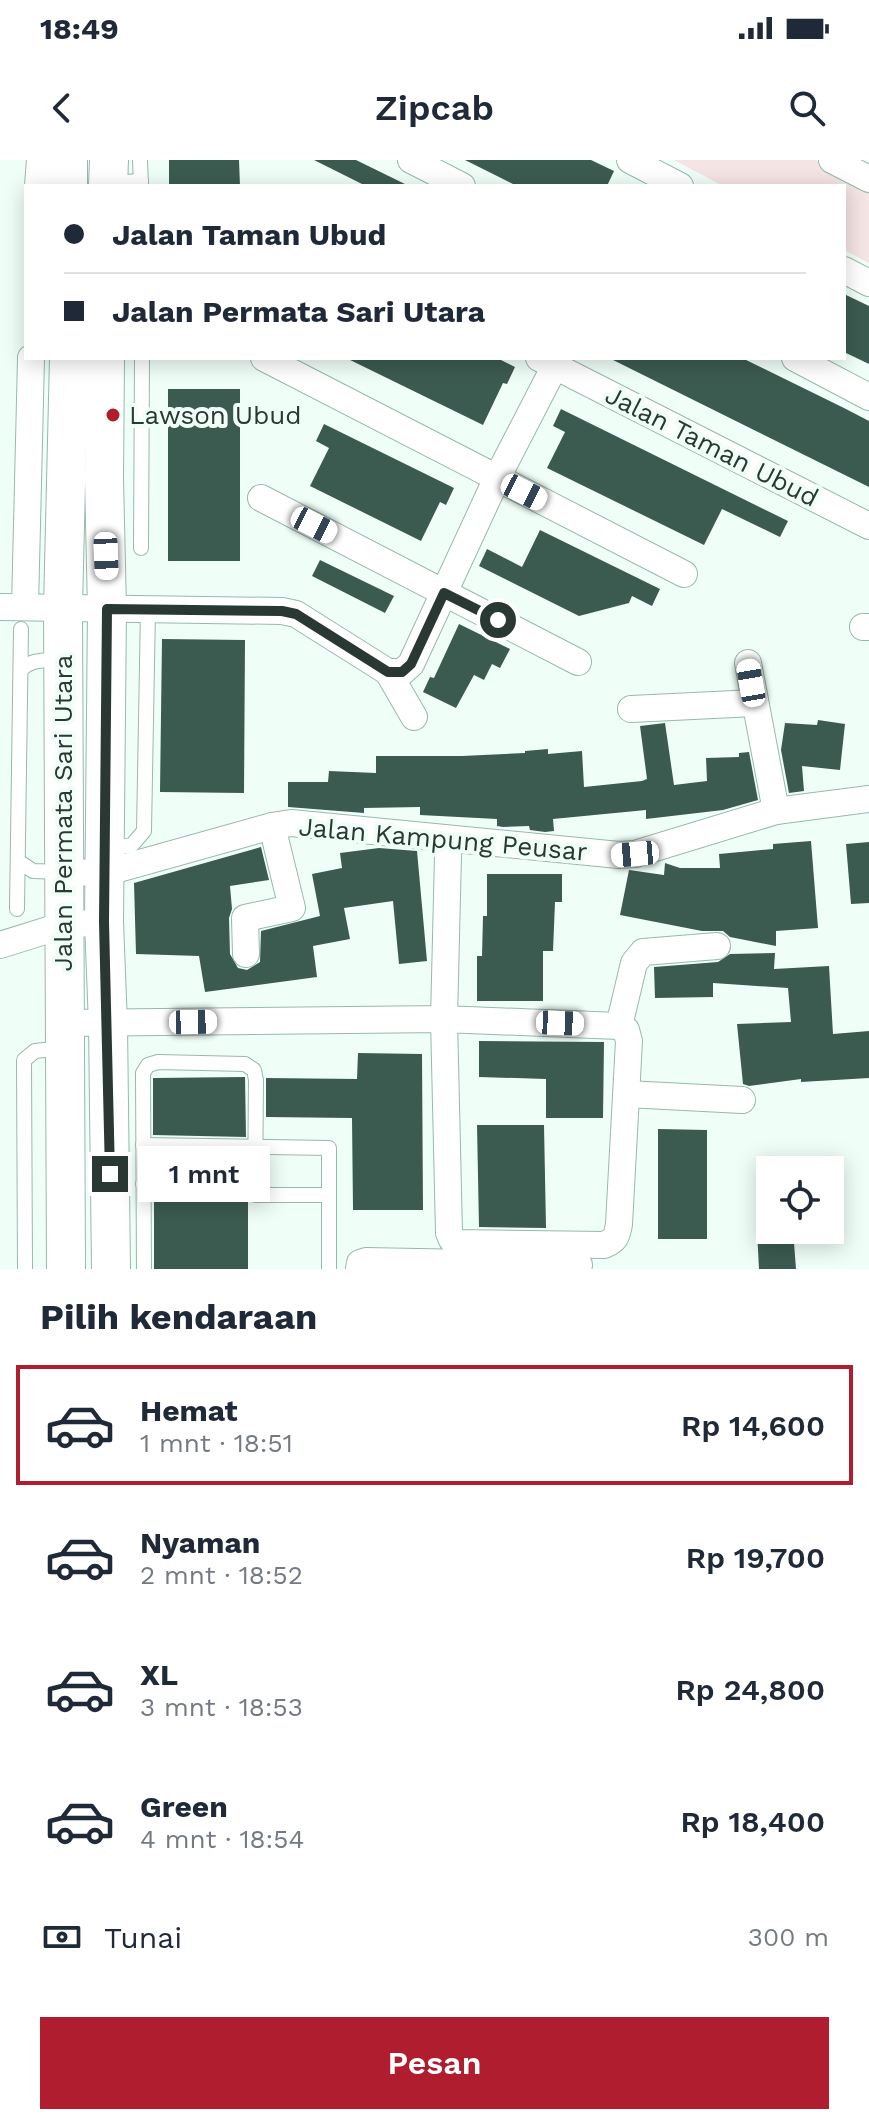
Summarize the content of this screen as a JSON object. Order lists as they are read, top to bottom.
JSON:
{
  "streets": {
    "street": ["Jalan Taman Ubud", "Jalan Permata Sari Utara", "Jalan Kampung Peusar"]
  },
  "crossings": [
    ["Jalan Permata Sari Utara", "Jalan Kampung Peusar"]
  ],
  "places": ["Lawson Ubud"],
  "page": {
    "status": "18:49",
    "header": "Zipcab",
    "banner": ["Jalan Taman Ubud", "Jalan Permata Sari Utara"],
    "bubble": "1 mnt",
    "heading": "Pilih kendaraan",
    "list": [
      {
        "name": "Hemat",
        "note": "1 mnt · 18:51",
        "value": "Rp 14,600"
      },
      {
        "name": "Nyaman",
        "note": "2 mnt · 18:52",
        "value": "Rp 19,700"
      },
      {
        "name": "XL",
        "note": "3 mnt · 18:53",
        "value": "Rp 24,800"
      },
      {
        "name": "Green",
        "note": "4 mnt · 18:54",
        "value": "Rp 18,400"
      }
    ],
    "pay": ["Tunai", "300 m"],
    "buttons": "Pesan"
  }
}
